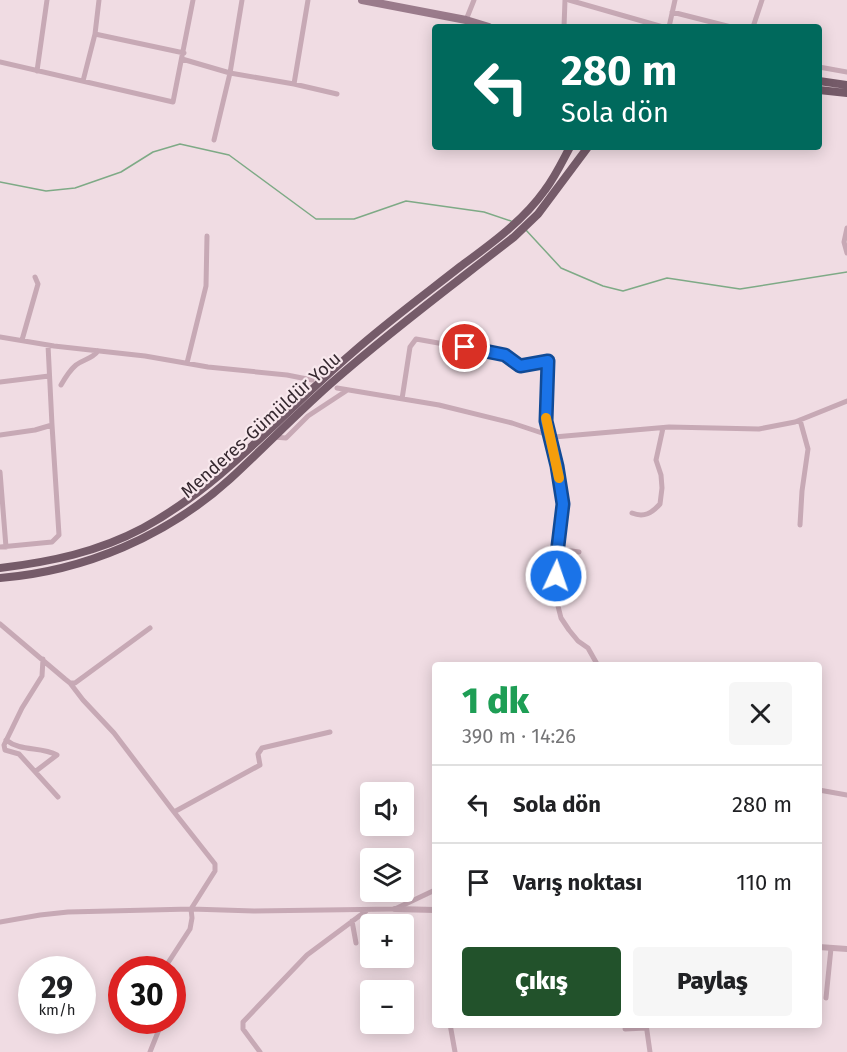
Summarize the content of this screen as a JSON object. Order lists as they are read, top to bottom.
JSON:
{
  "streets": {
    "main road": ["Menderes-Gümüldür Yolu"]
  },
  "page": {
    "turn": ["280 m", "Sola dön"],
    "heading": ["1 dk", "390 m · 14:26"],
    "list": [
      {
        "name": "Sola dön",
        "value": "280 m"
      },
      {
        "name": "Varış noktası",
        "value": "110 m"
      }
    ],
    "map_buttons": ["+", "−"],
    "buttons": ["Çıkış", "Paylaş"],
    "speed": "29 km/h",
    "limit": "30"
  }
}
